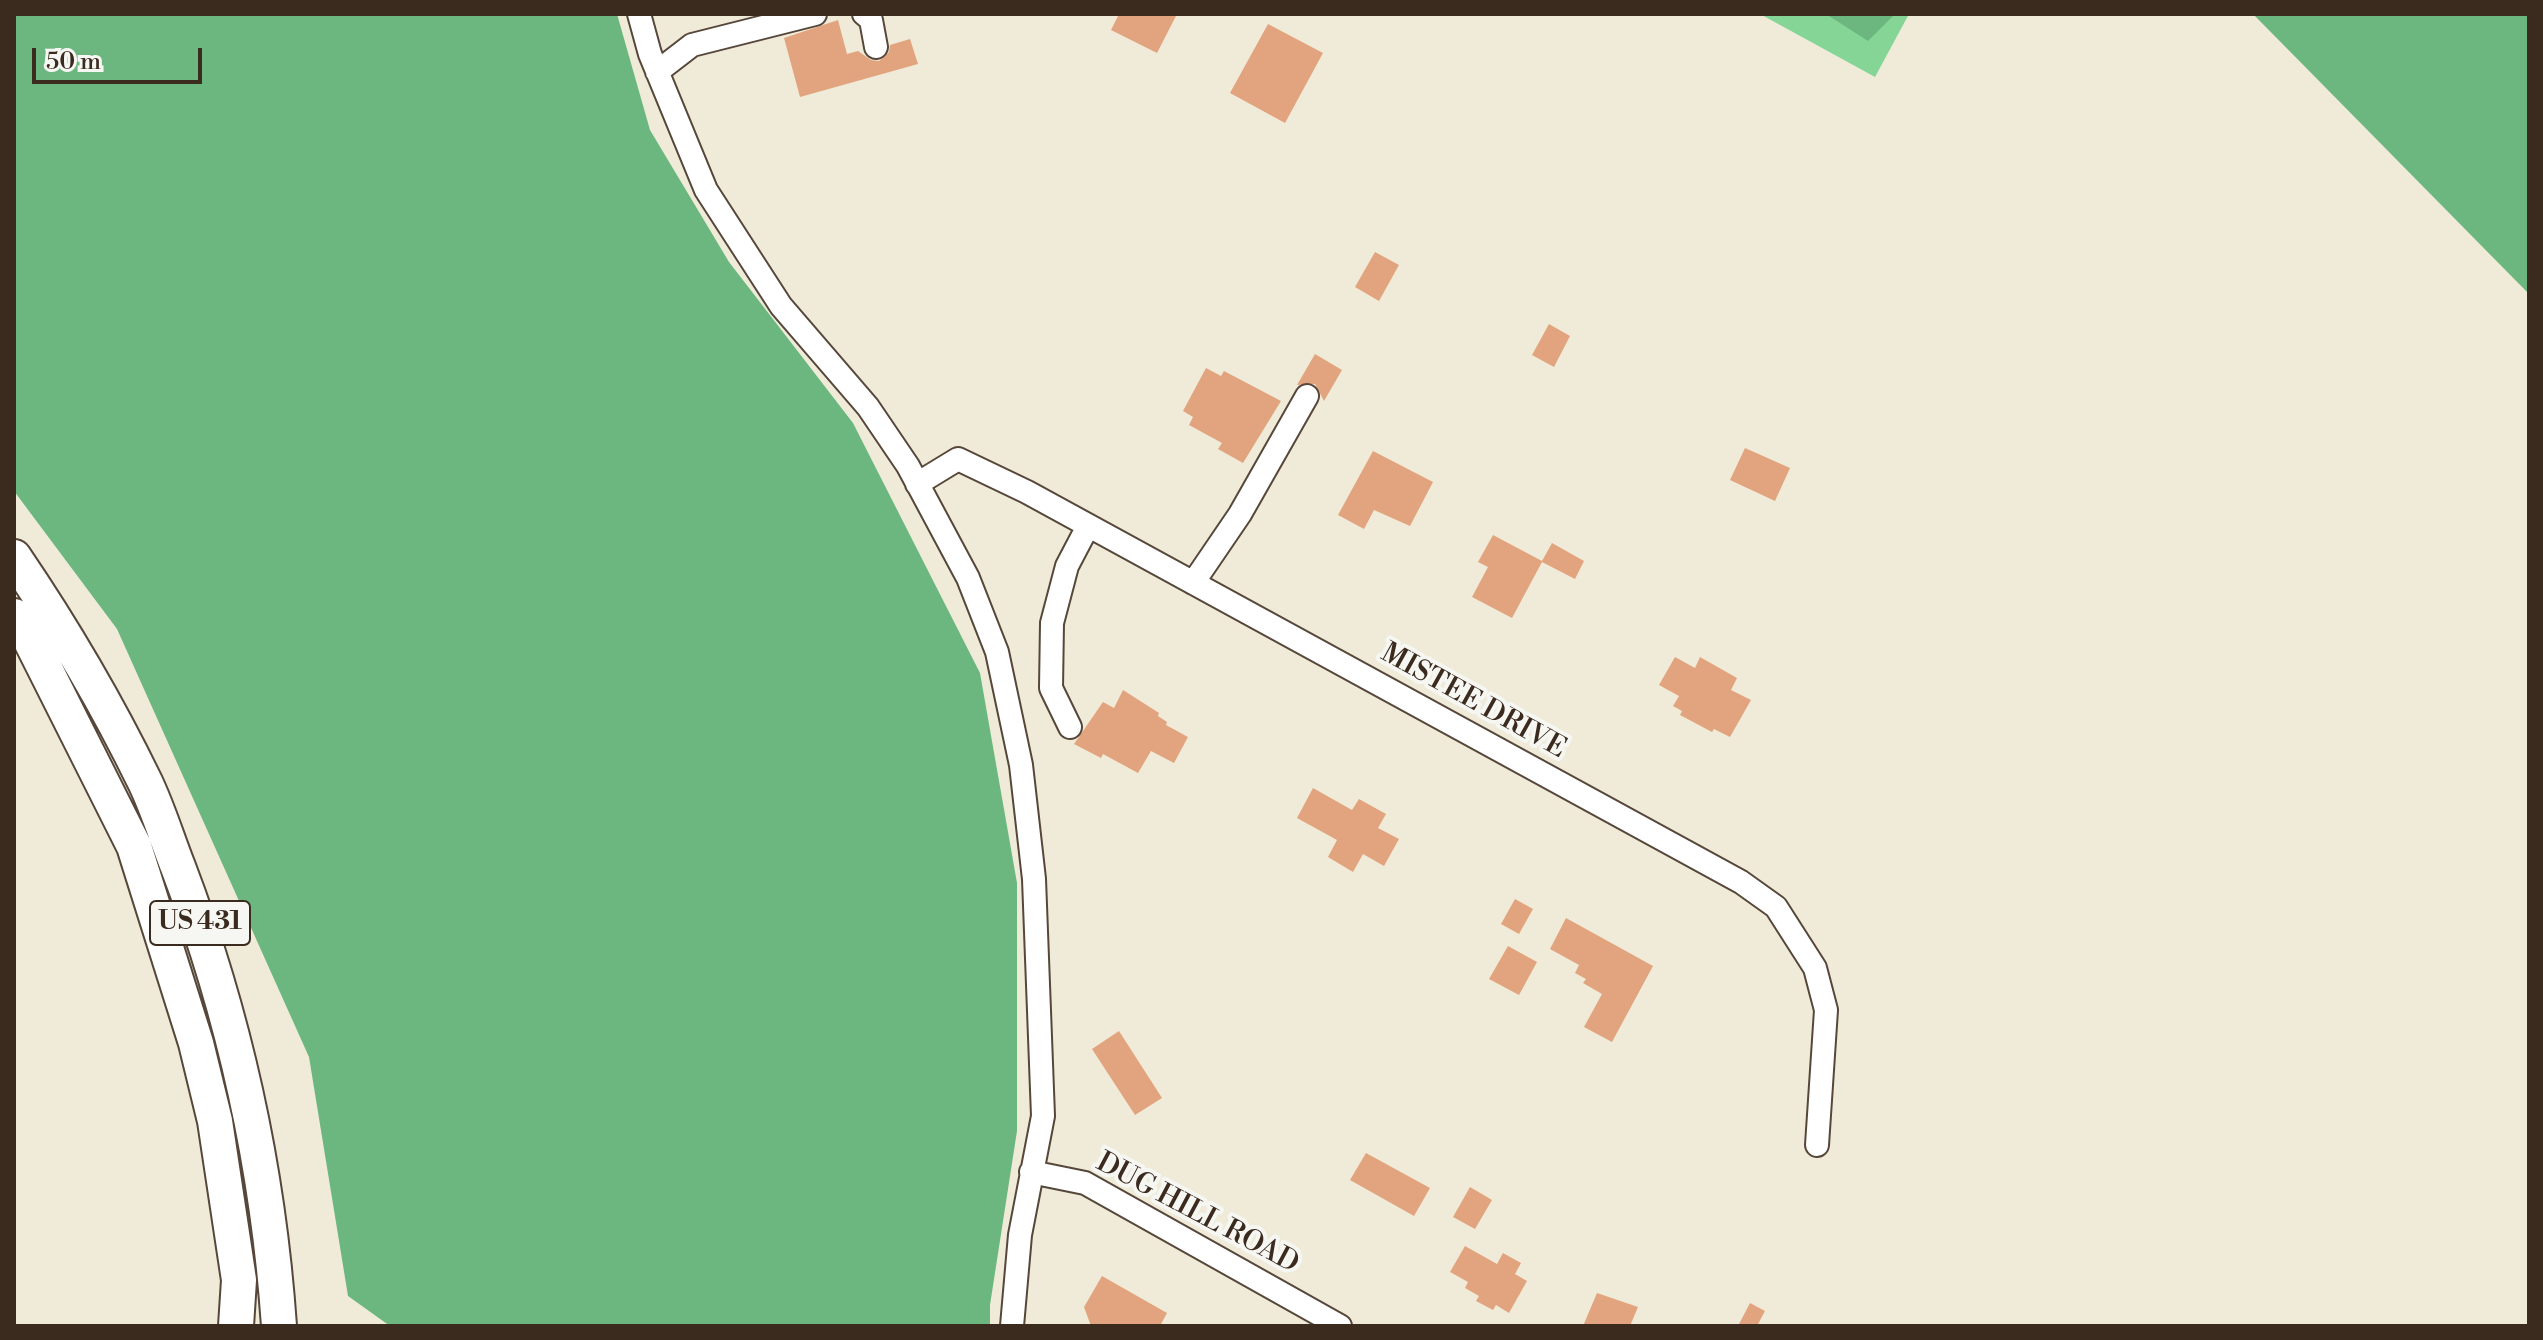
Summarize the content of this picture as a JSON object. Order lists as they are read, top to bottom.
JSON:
{
  "streets": {
    "highway": ["US 431"],
    "street": ["MISTEE DRIVE", "DUG HILL ROAD"]
  },
  "scale_bar": "50 m"
}
